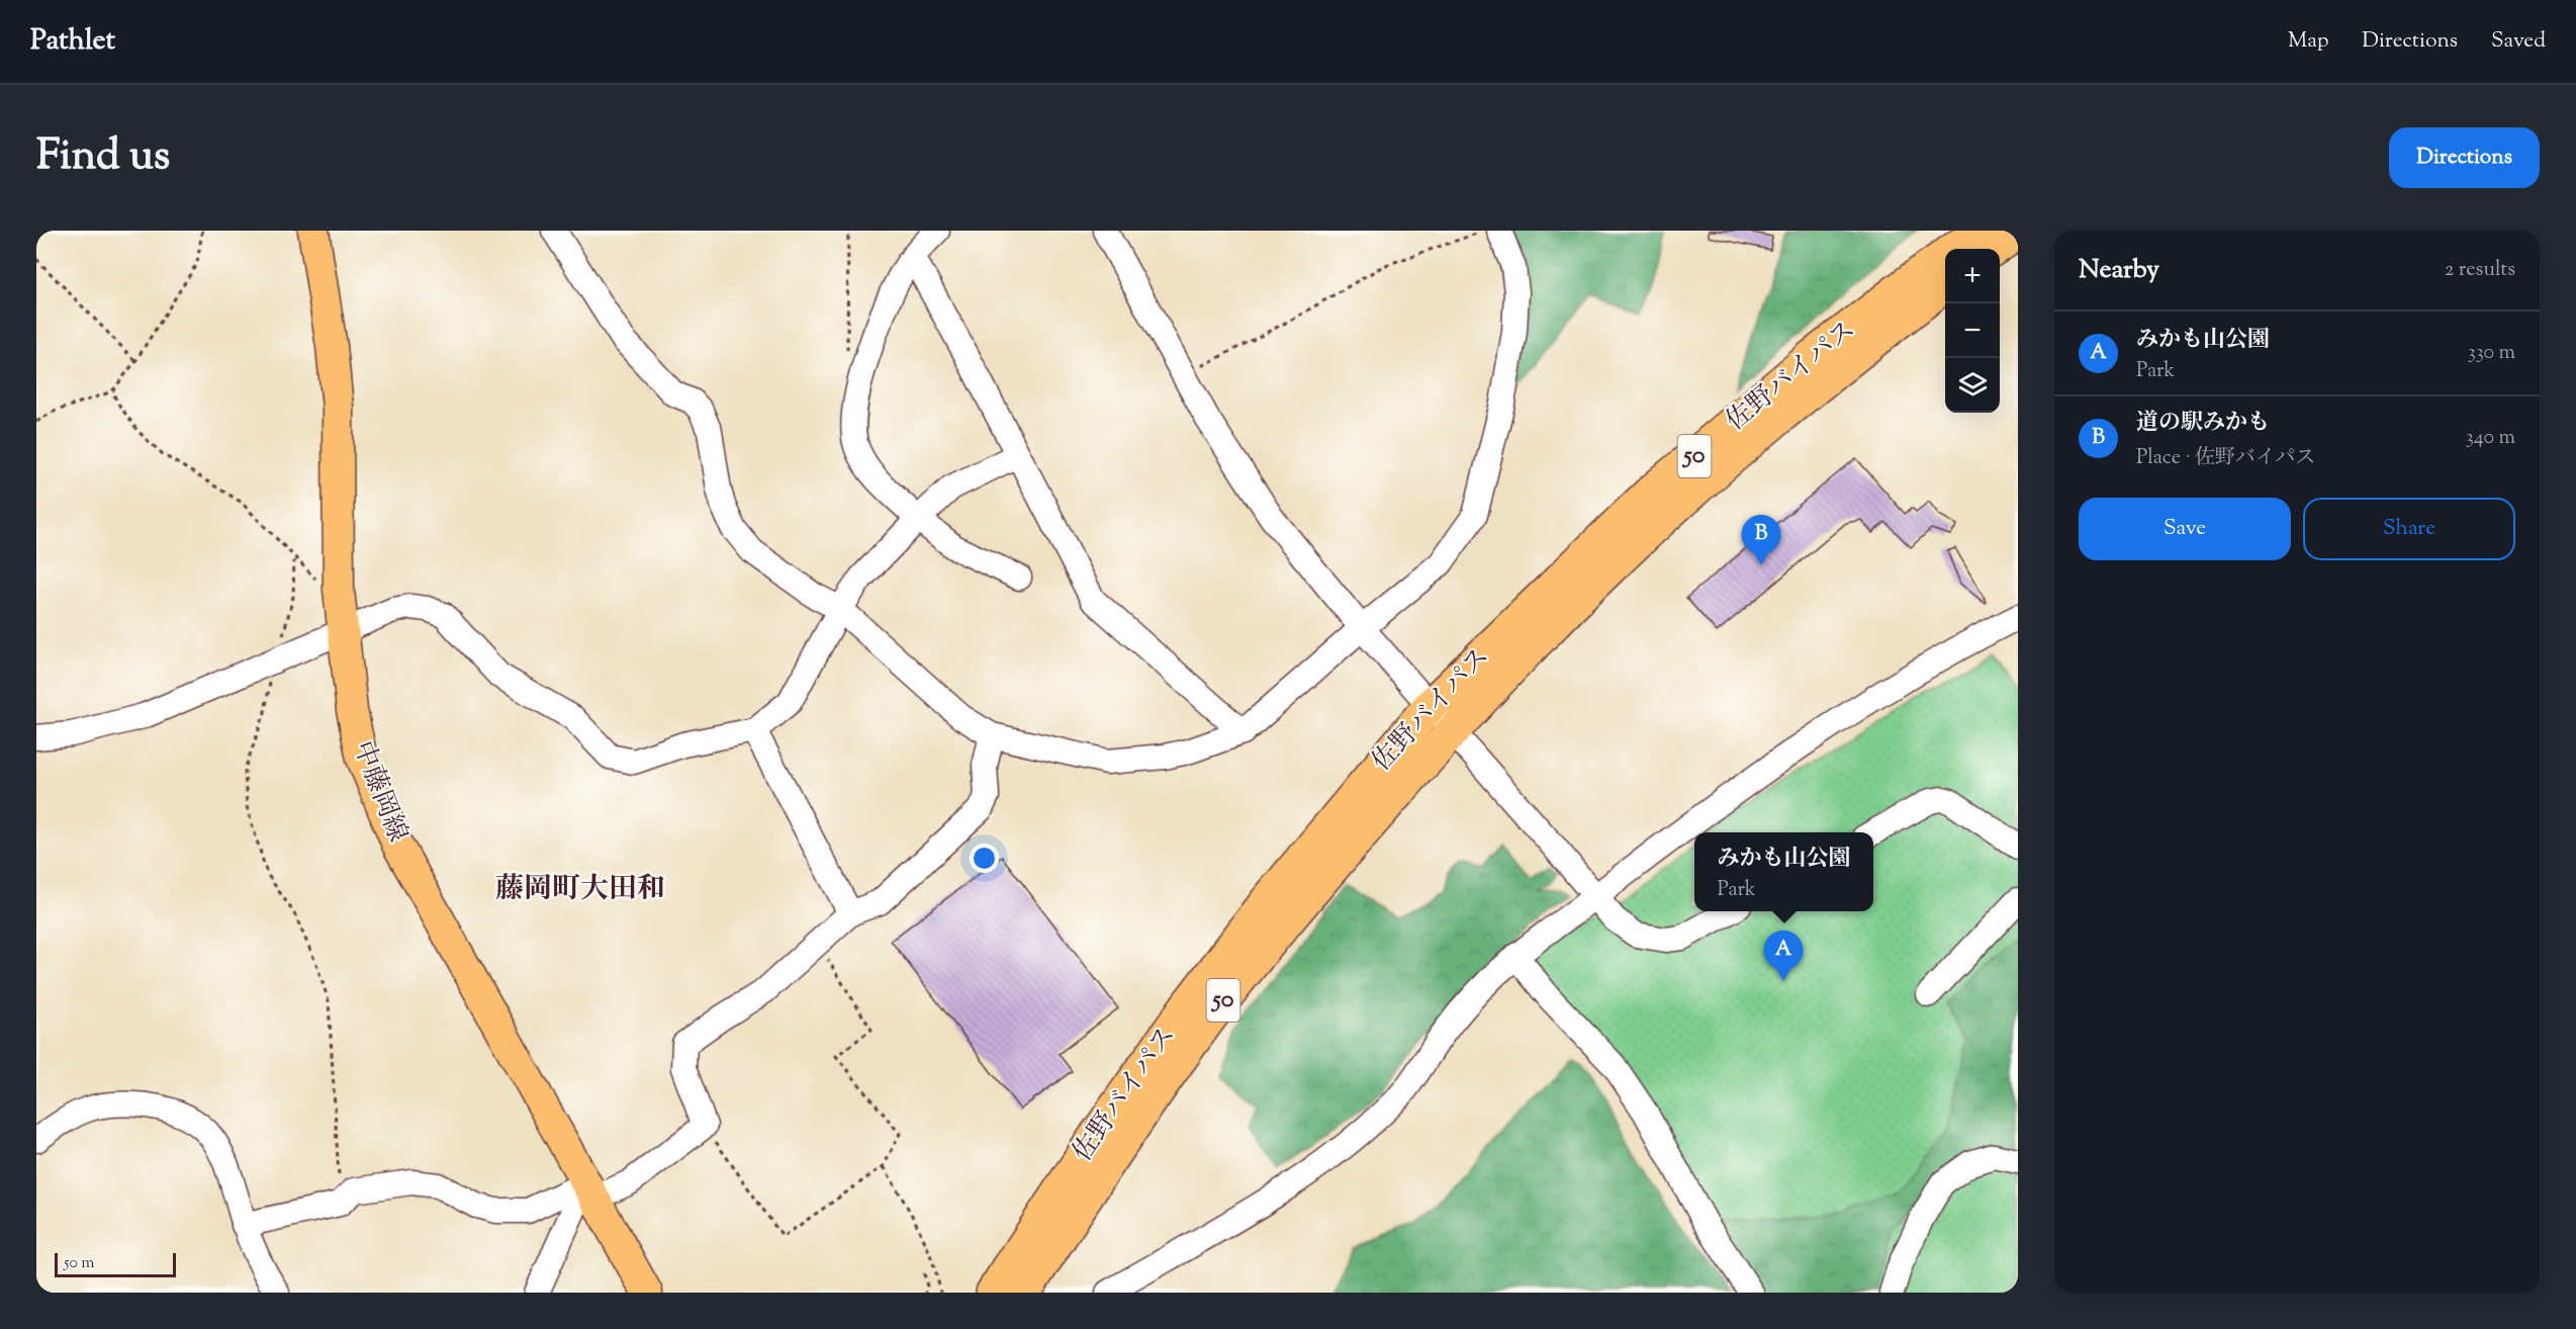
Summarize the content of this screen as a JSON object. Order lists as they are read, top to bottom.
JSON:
{
  "streets": {
    "highway": ["佐野バイパス", "50"],
    "main road": ["中藤岡線"]
  },
  "districts": ["藤岡町大田和"],
  "scale_bar": "50 m",
  "page": {
    "header": "Pathlet",
    "nav": ["Map", "Directions", "Saved"],
    "title": "Find us",
    "buttons": [
      "Directions",
      ["Save", "Share"]
    ],
    "heading": ["Nearby", "2 results"],
    "map_buttons": ["+", "−"],
    "list": [
      {
        "mark": "A",
        "name": "みかも山公園",
        "note": "Park",
        "value": "330 m"
      },
      {
        "mark": "B",
        "name": "道の駅みかも",
        "note": "Place · 佐野バイパス",
        "value": "340 m"
      }
    ],
    "pins": ["B", "A"],
    "popup": ["みかも山公園", "Park"],
    "scale": "50 m"
  }
}
